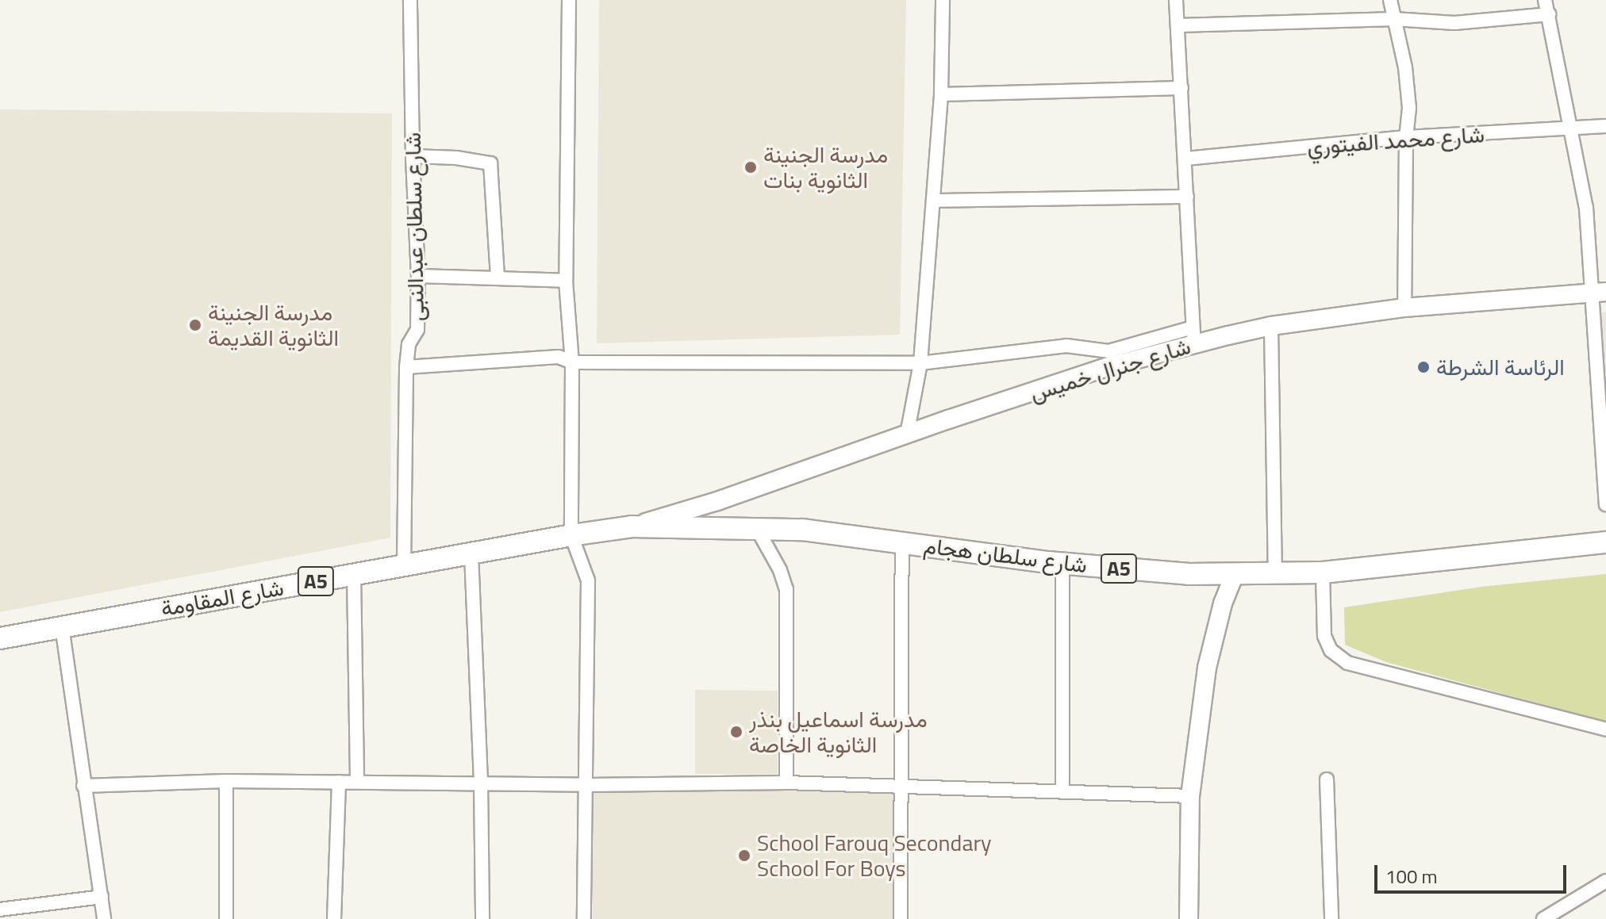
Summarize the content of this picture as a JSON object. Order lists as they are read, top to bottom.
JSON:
{
  "streets": {
    "highway": ["شارع سلطان هجام", "A5", "شارع المقاومة"],
    "main road": ["شارع جنرال خميس"],
    "street": ["شارع محمد الفيتوري", "شارع سلطان عبدالنبى"]
  },
  "crossings": [
    ["شارع سلطان عبدالنبى", "شارع المقاومة"],
    ["شارع جنرال خميس", "شارع سلطان هجام"],
    ["شارع جنرال خميس", "شارع المقاومة"],
    ["شارع سلطان هجام", "شارع المقاومة"]
  ],
  "places": [
    "مدرسة الجنينة الثانوية بنات",
    "مدرسة الجنينة الثانوية القديمة",
    "الرئاسة الشرطة",
    "مدرسة اسماعيل بنذر الثانوية الخاصة",
    "School Farouq Secondary School For Boys"
  ],
  "scale_bar": "100 m"
}
